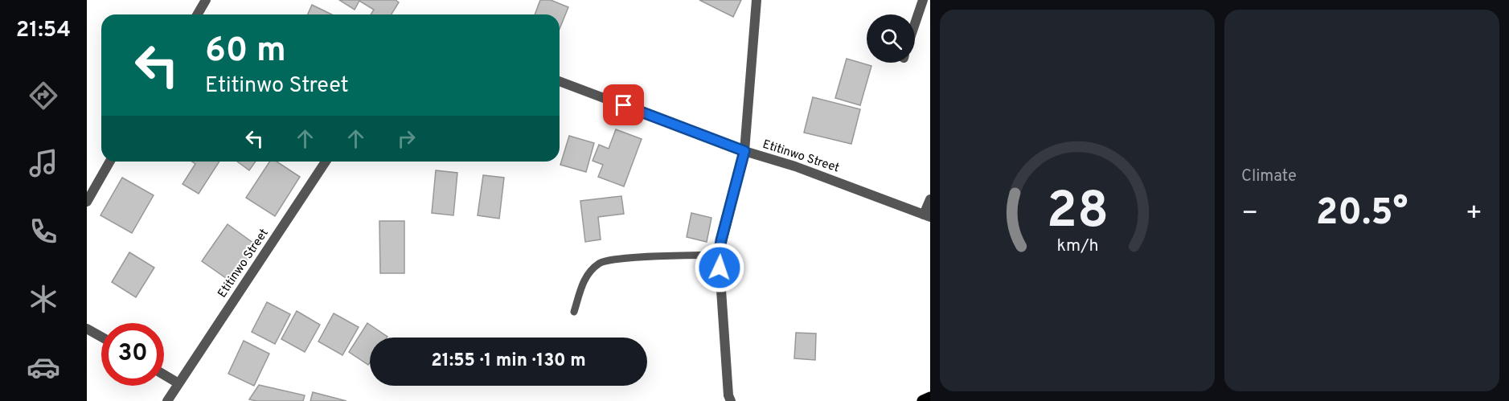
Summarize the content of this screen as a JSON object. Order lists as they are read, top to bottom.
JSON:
{
  "streets": {
    "street": ["Etitinwo Street"]
  },
  "page": {
    "tabs": "21:54",
    "tile": "Climate",
    "turn": ["60 m", "Etitinwo Street"],
    "heat": ["−", "20.5°", "+"],
    "limit": "30",
    "trip": "21:55 · 1 min · 130 m",
    "gauge": ["28", "km/h"]
  }
}
